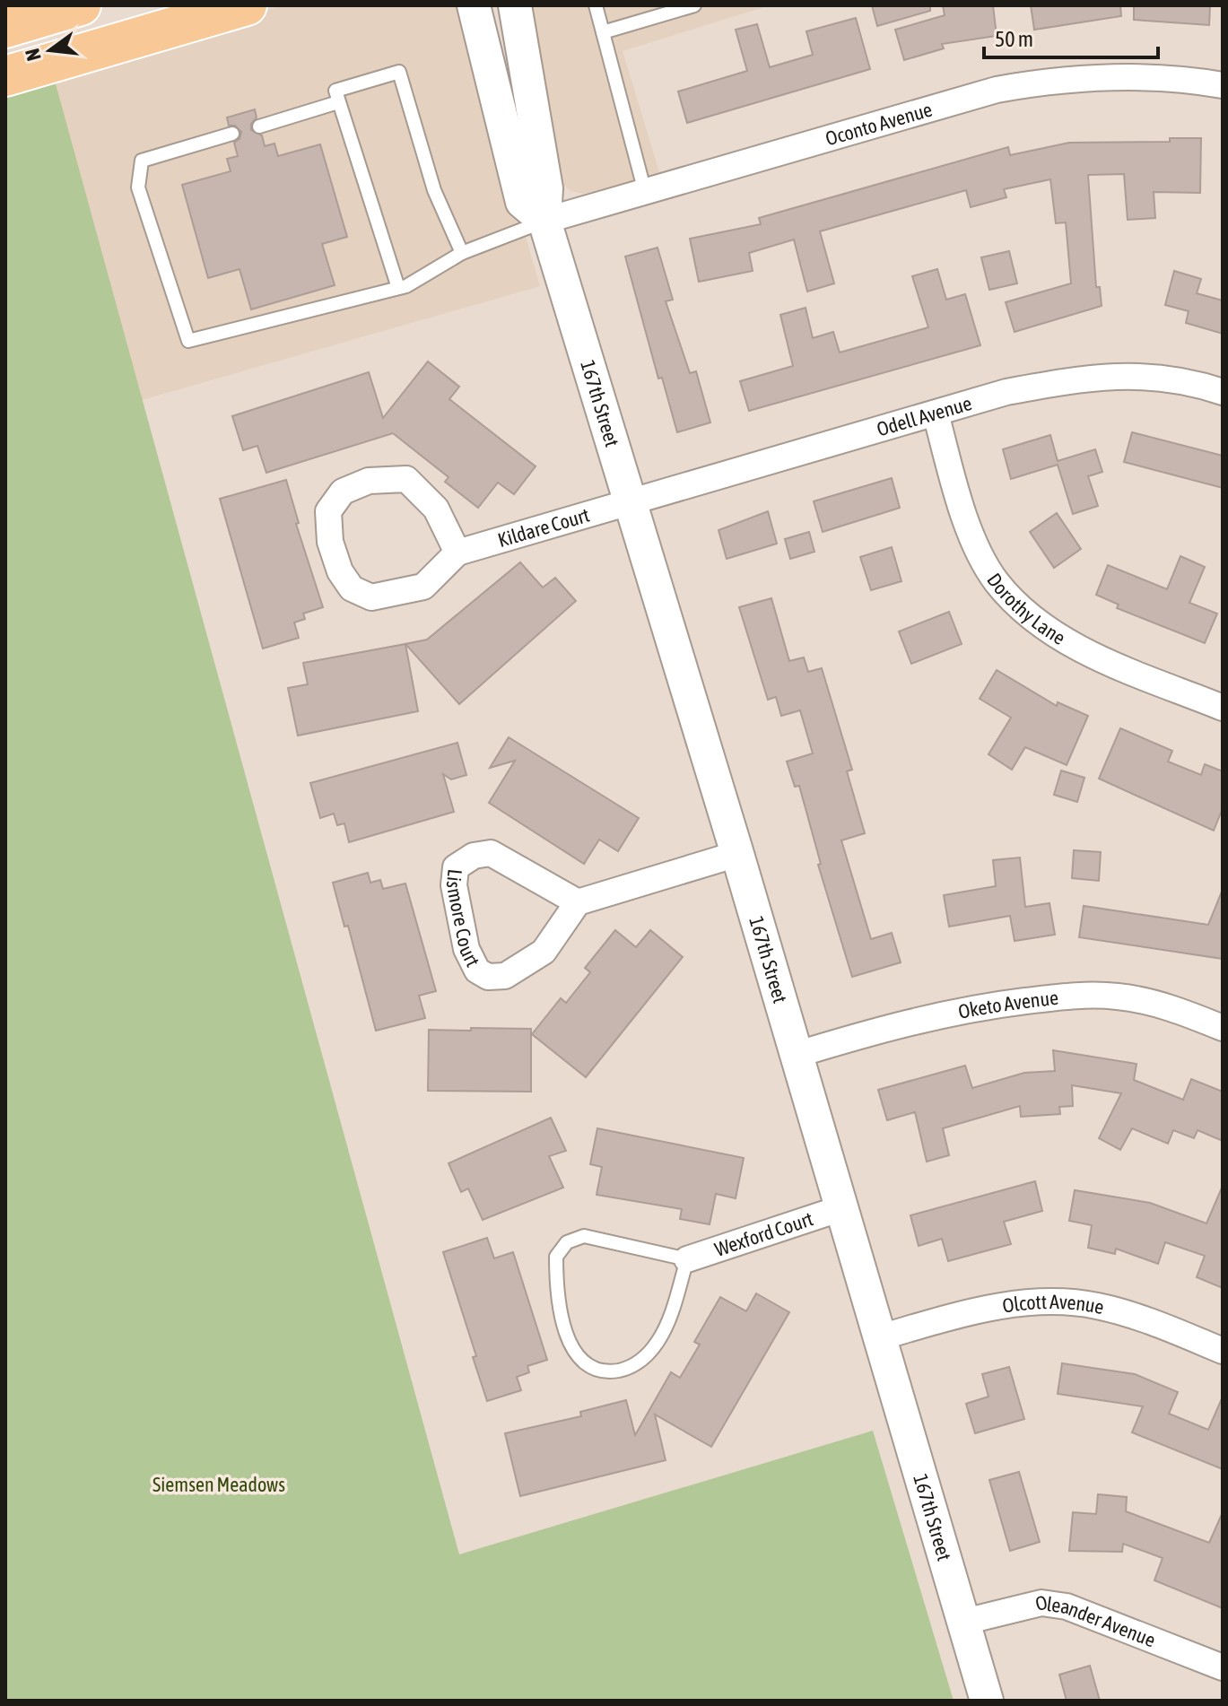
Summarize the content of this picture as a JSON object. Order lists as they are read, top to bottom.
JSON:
{
  "streets": {
    "street": [
      "Oconto Avenue",
      "167th Street",
      "Odell Avenue",
      "Kildare Court",
      "Dorothy Lane",
      "Lismore Court",
      "Oketo Avenue",
      "Wexford Court",
      "Olcott Avenue",
      "Oleander Avenue"
    ]
  },
  "crossings": [
    ["Oconto Avenue", "167th Street"],
    ["167th Street", "Odell Avenue"],
    ["167th Street", "Kildare Court"],
    ["167th Street", "Oketo Avenue"],
    ["167th Street", "Wexford Court"],
    ["167th Street", "Olcott Avenue"],
    ["167th Street", "Oleander Avenue"],
    ["Odell Avenue", "Kildare Court"],
    ["Odell Avenue", "Dorothy Lane"]
  ],
  "parks": ["Siemsen Meadows"],
  "scale_bar": "50 m",
  "north": "left"
}
